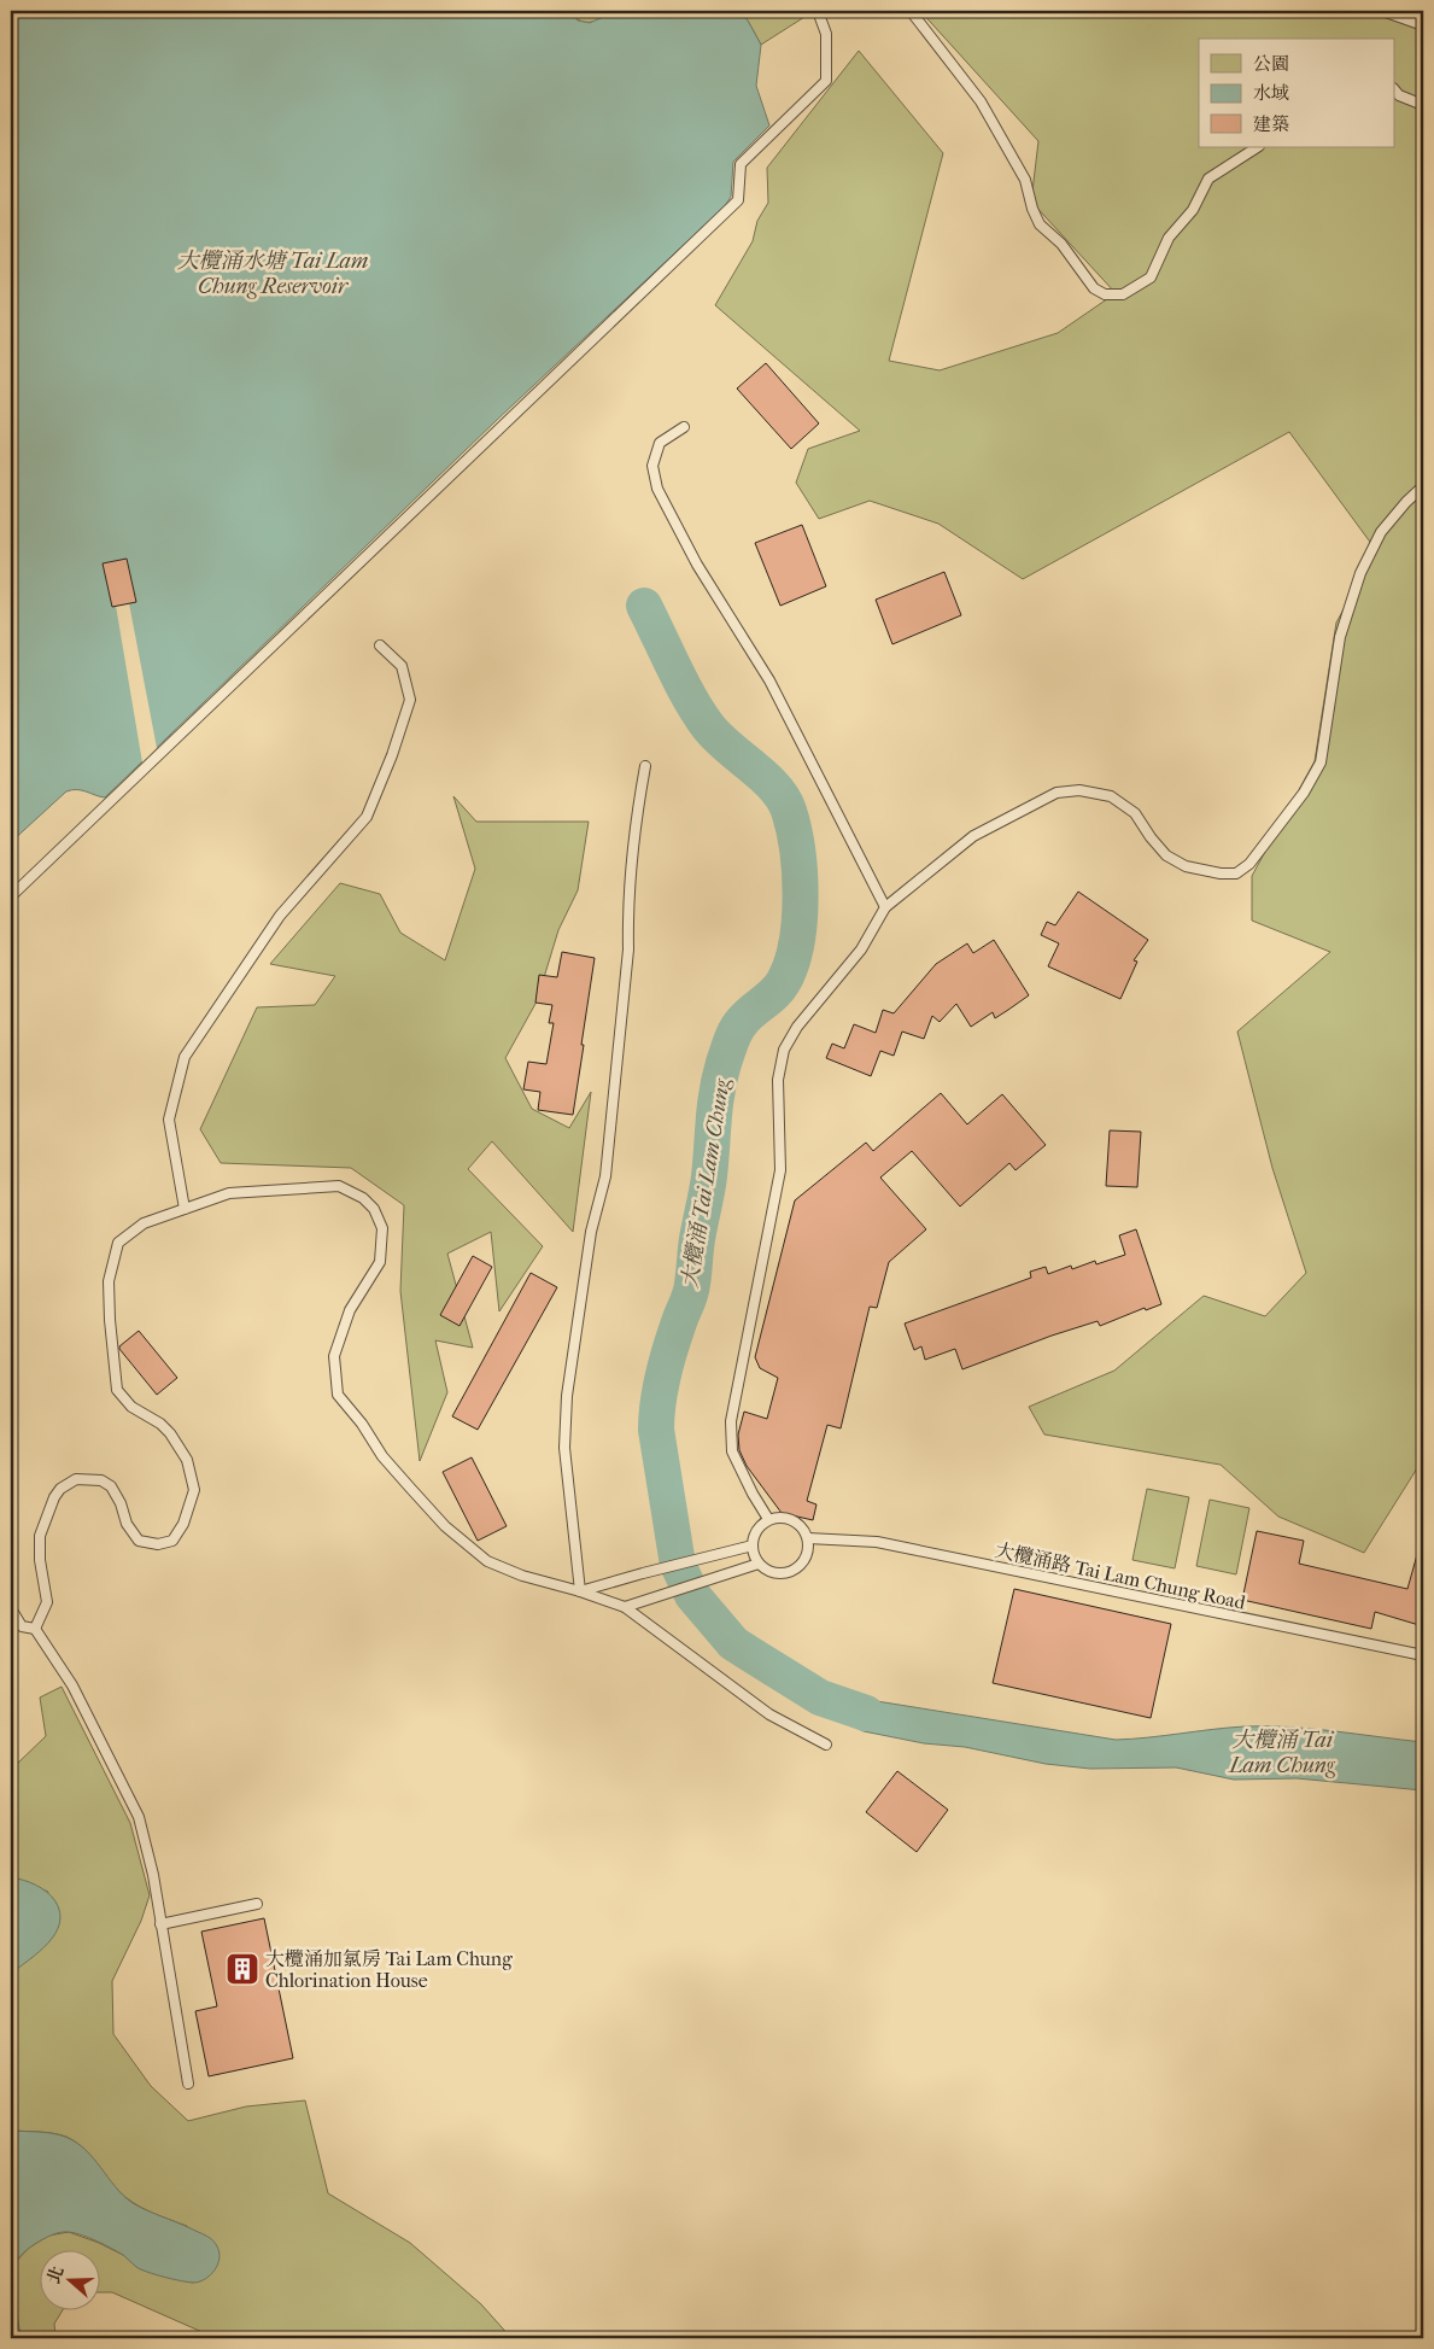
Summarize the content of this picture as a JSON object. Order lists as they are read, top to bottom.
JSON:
{
  "streets": {
    "lane": ["大欖涌路 Tai Lam Chung Road"]
  },
  "water": ["大欖涌水塘 Tai Lam Chung Reservoir", "大欖涌 Tai Lam Chung"],
  "places": {
    "building": ["大欖涌加氯房 Tai Lam Chung Chlorination House"]
  },
  "legend": ["公園", "水域", "建築"],
  "north": "left"
}
